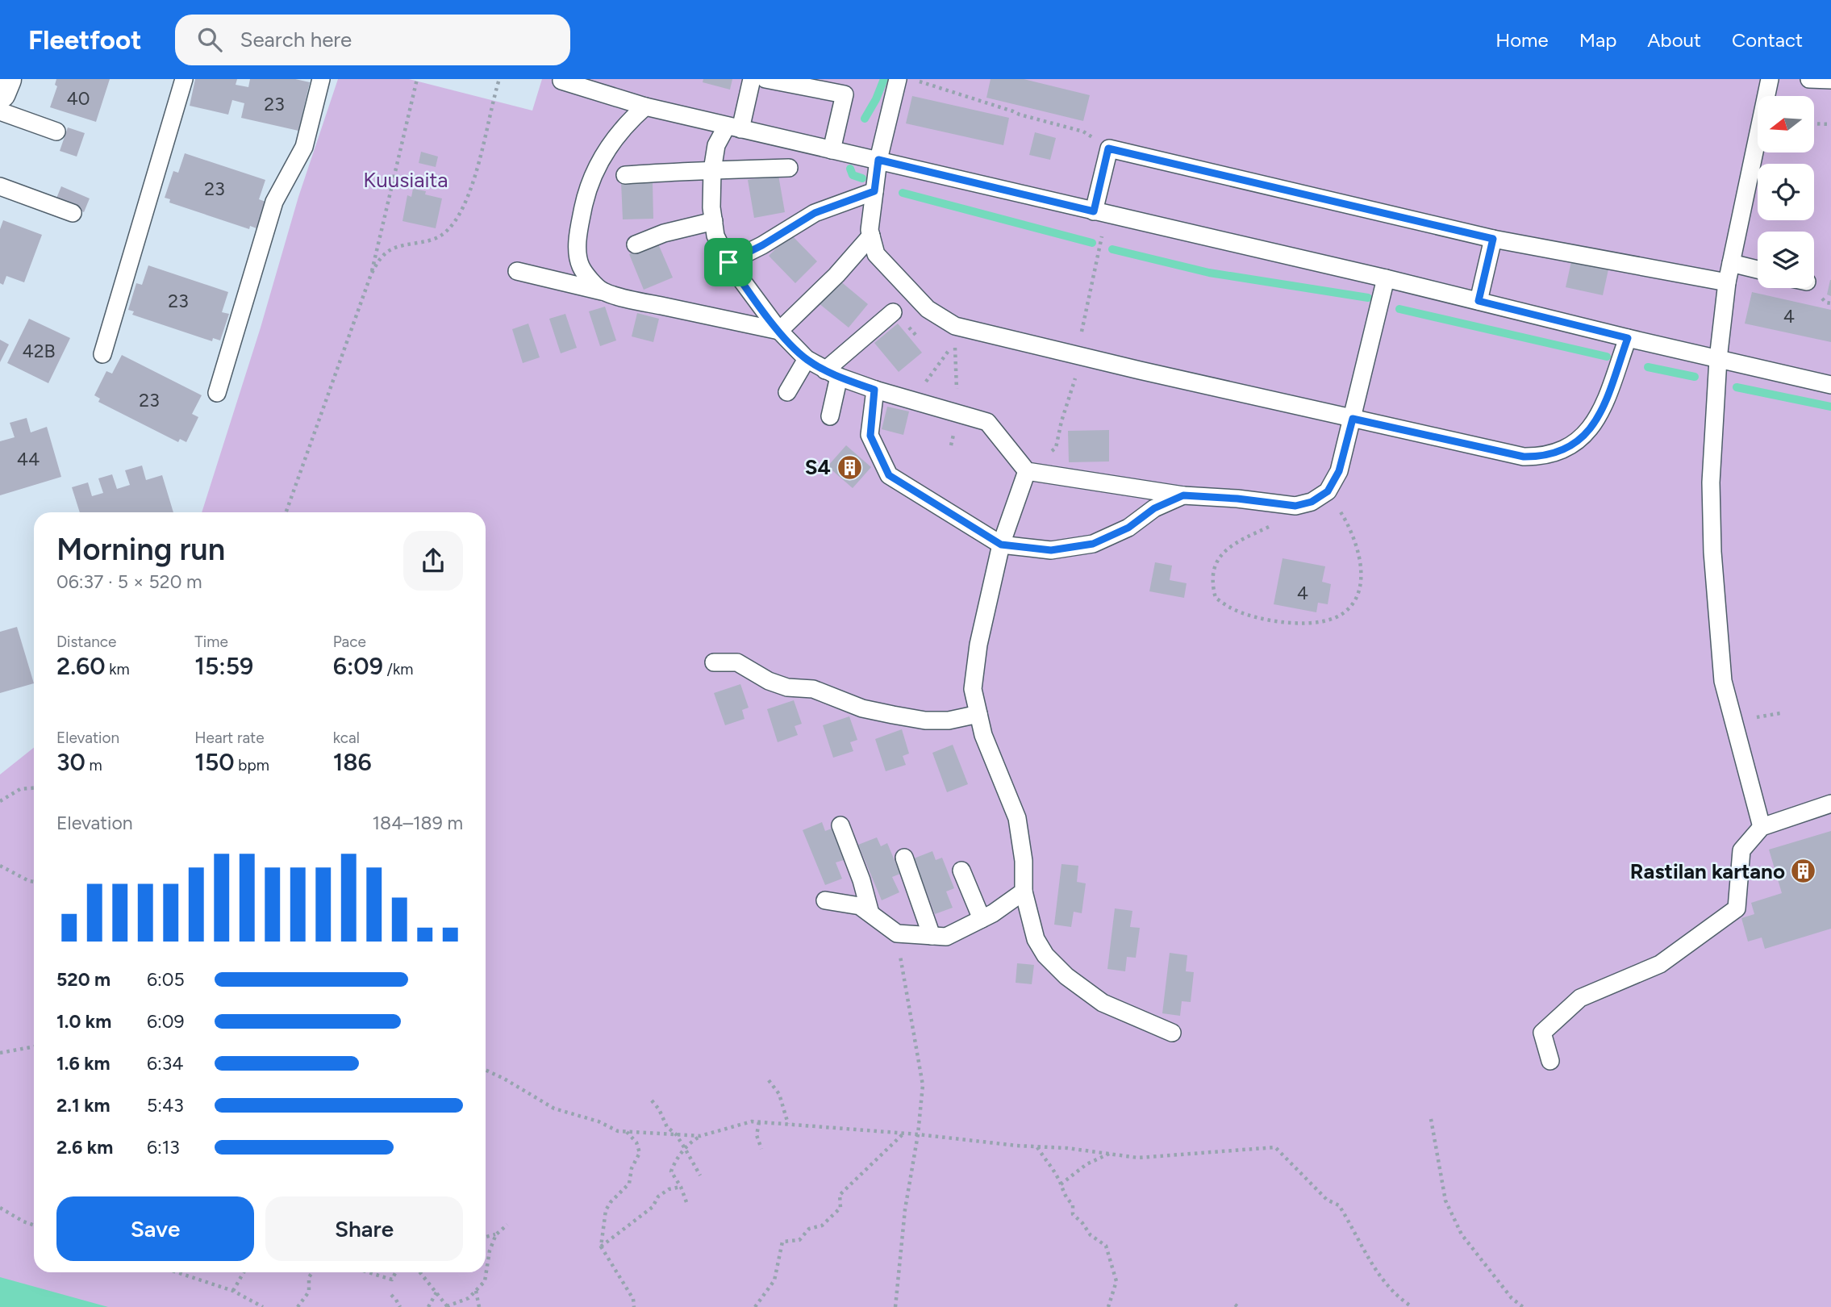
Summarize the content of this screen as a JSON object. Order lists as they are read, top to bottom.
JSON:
{
  "parks": ["Kuusiaita"],
  "places": {
    "building": ["S4", "Rastilan kartano"]
  },
  "house_numbers": [
    "40",
    "23",
    "23",
    "23",
    "4",
    "42B",
    "23",
    "44",
    "4"
  ],
  "north": "left",
  "page": {
    "header": "Fleetfoot",
    "search": "Search here",
    "nav": [
      "Home",
      "Map",
      "About",
      "Contact"
    ],
    "heading": ["Morning run", "06:37 · 5 × 520 m"],
    "stats": [
      ["Distance", "2.60 km"],
      ["Time", "15:59"],
      ["Pace", "6:09 /km"],
      ["Elevation", "30 m"],
      ["Heart rate", "150 bpm"],
      ["kcal", "186"]
    ],
    "chart": ["Elevation", "184–189 m"],
    "list": [
      {
        "name": "520 m",
        "note": "6:05"
      },
      {
        "name": "1.0 km",
        "note": "6:09"
      },
      {
        "name": "1.6 km",
        "note": "6:34"
      },
      {
        "name": "2.1 km",
        "note": "5:43"
      },
      {
        "name": "2.6 km",
        "note": "6:13"
      }
    ],
    "buttons": ["Save", "Share"]
  }
}
